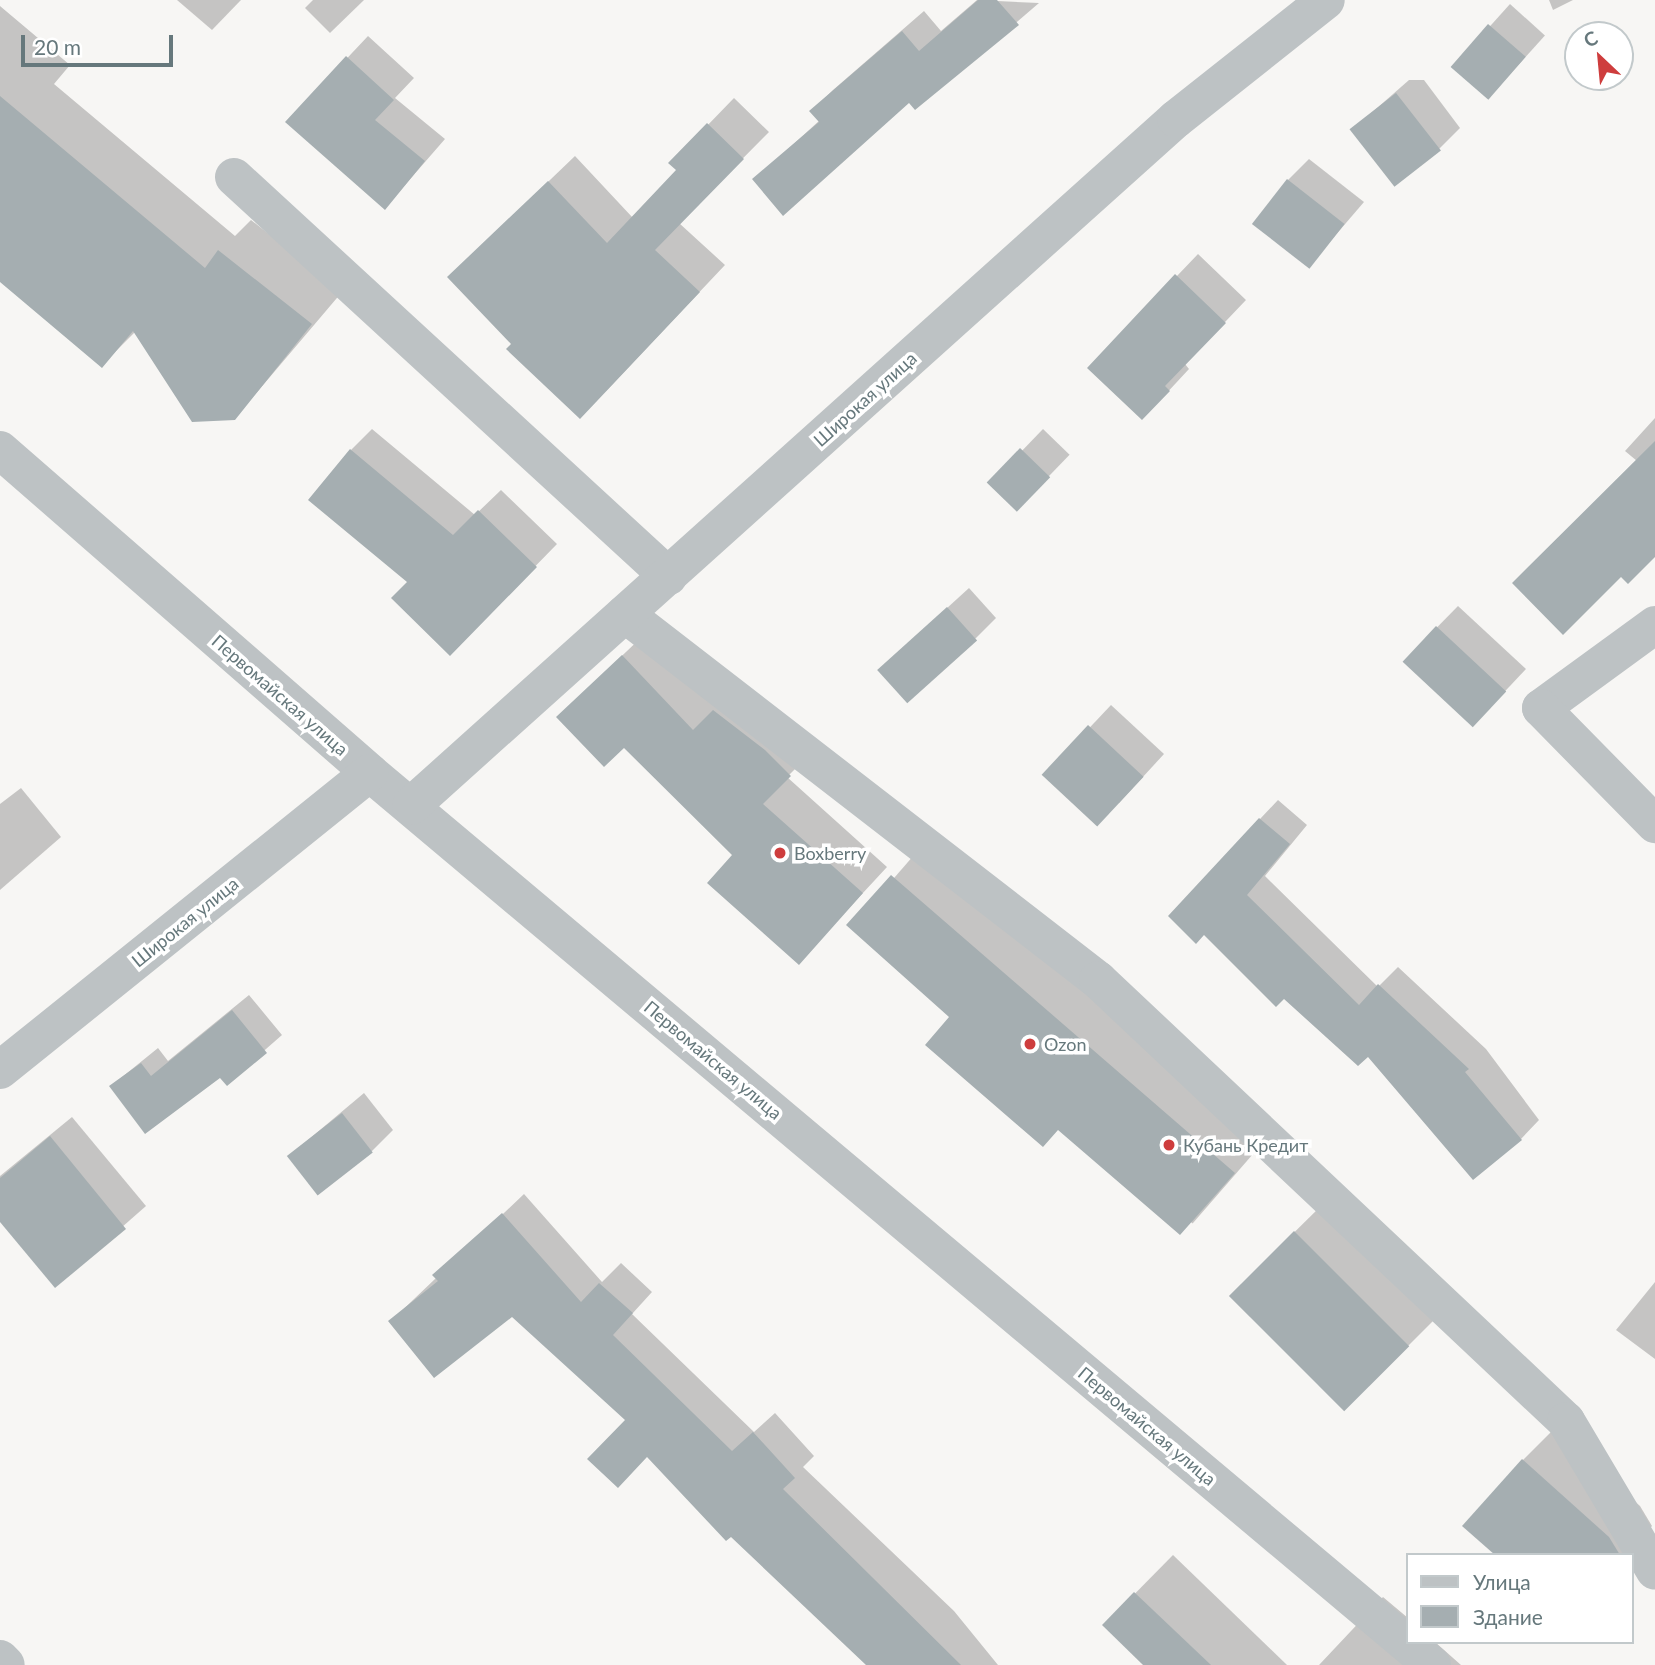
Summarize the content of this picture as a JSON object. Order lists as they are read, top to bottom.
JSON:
{
  "streets": {
    "street": ["Широкая улица", "Первомайская улица"]
  },
  "crossings": [
    ["Широкая улица", "Первомайская улица"]
  ],
  "places": ["Boxberry", "Ozon", "Кубань Кредит"],
  "legend": ["Улица", "Здание"],
  "scale_bar": "20 m",
  "north": "top left"
}
